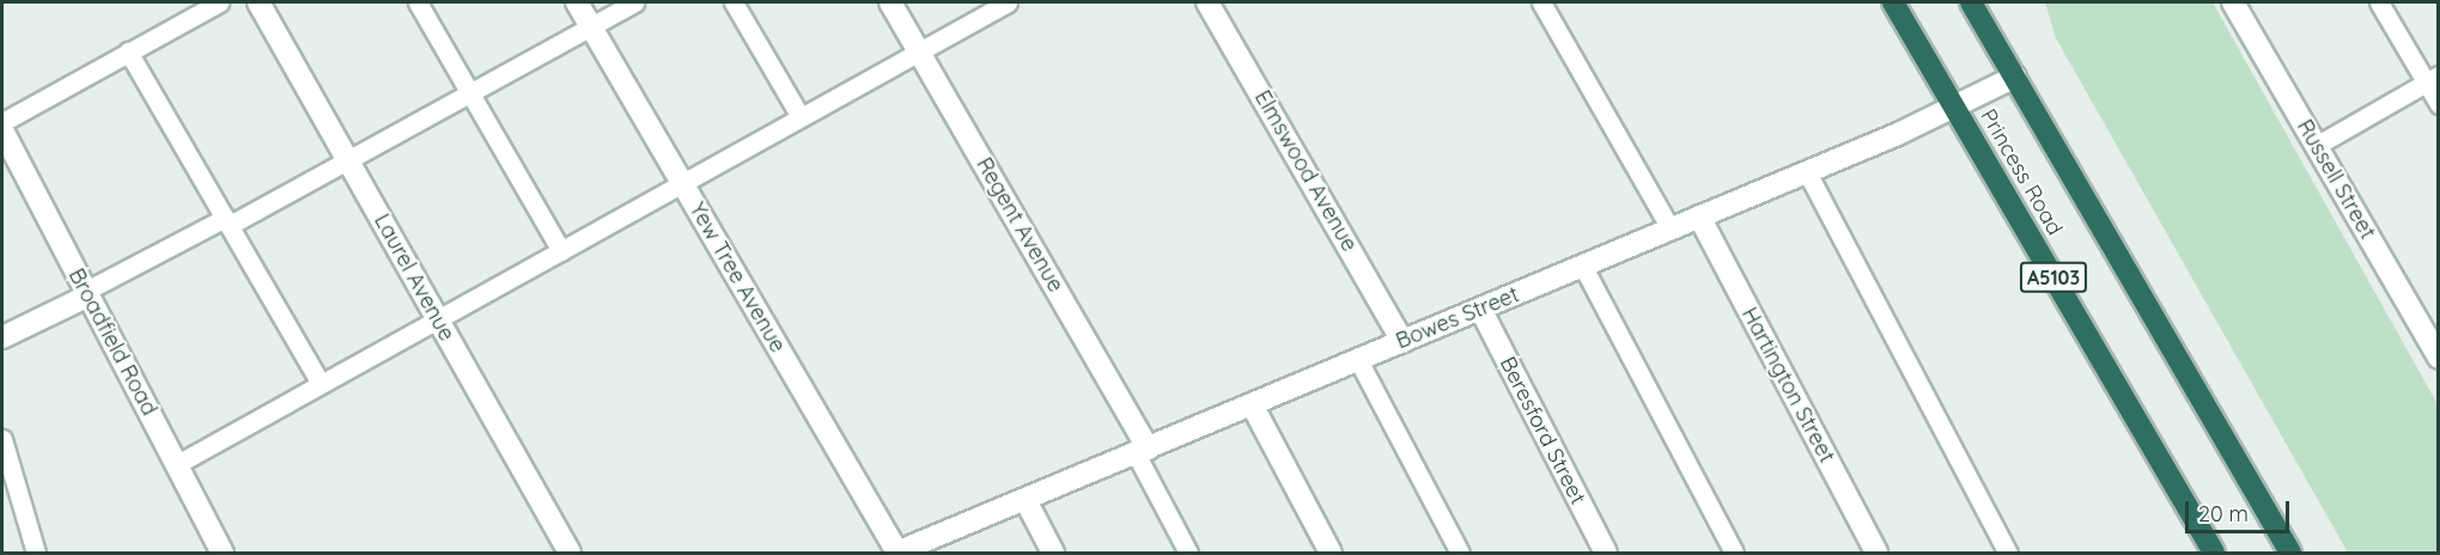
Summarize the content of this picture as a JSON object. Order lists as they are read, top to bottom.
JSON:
{
  "streets": {
    "highway": ["Princess Road", "A5103"],
    "street": [
      "Elmswood Avenue",
      "Russell Street",
      "Regent Avenue",
      "Laurel Avenue",
      "Yew Tree Avenue",
      "Bowes Street",
      "Broadfield Road",
      "Hartington Street",
      "Beresford Street"
    ]
  },
  "crossings": [
    ["Elmswood Avenue", "Bowes Street"],
    ["Princess Road", "Bowes Street"],
    ["Regent Avenue", "Bowes Street"],
    ["Yew Tree Avenue", "Bowes Street"],
    ["Bowes Street", "Hartington Street"],
    ["Bowes Street", "Beresford Street"]
  ],
  "scale_bar": "20 m"
}
